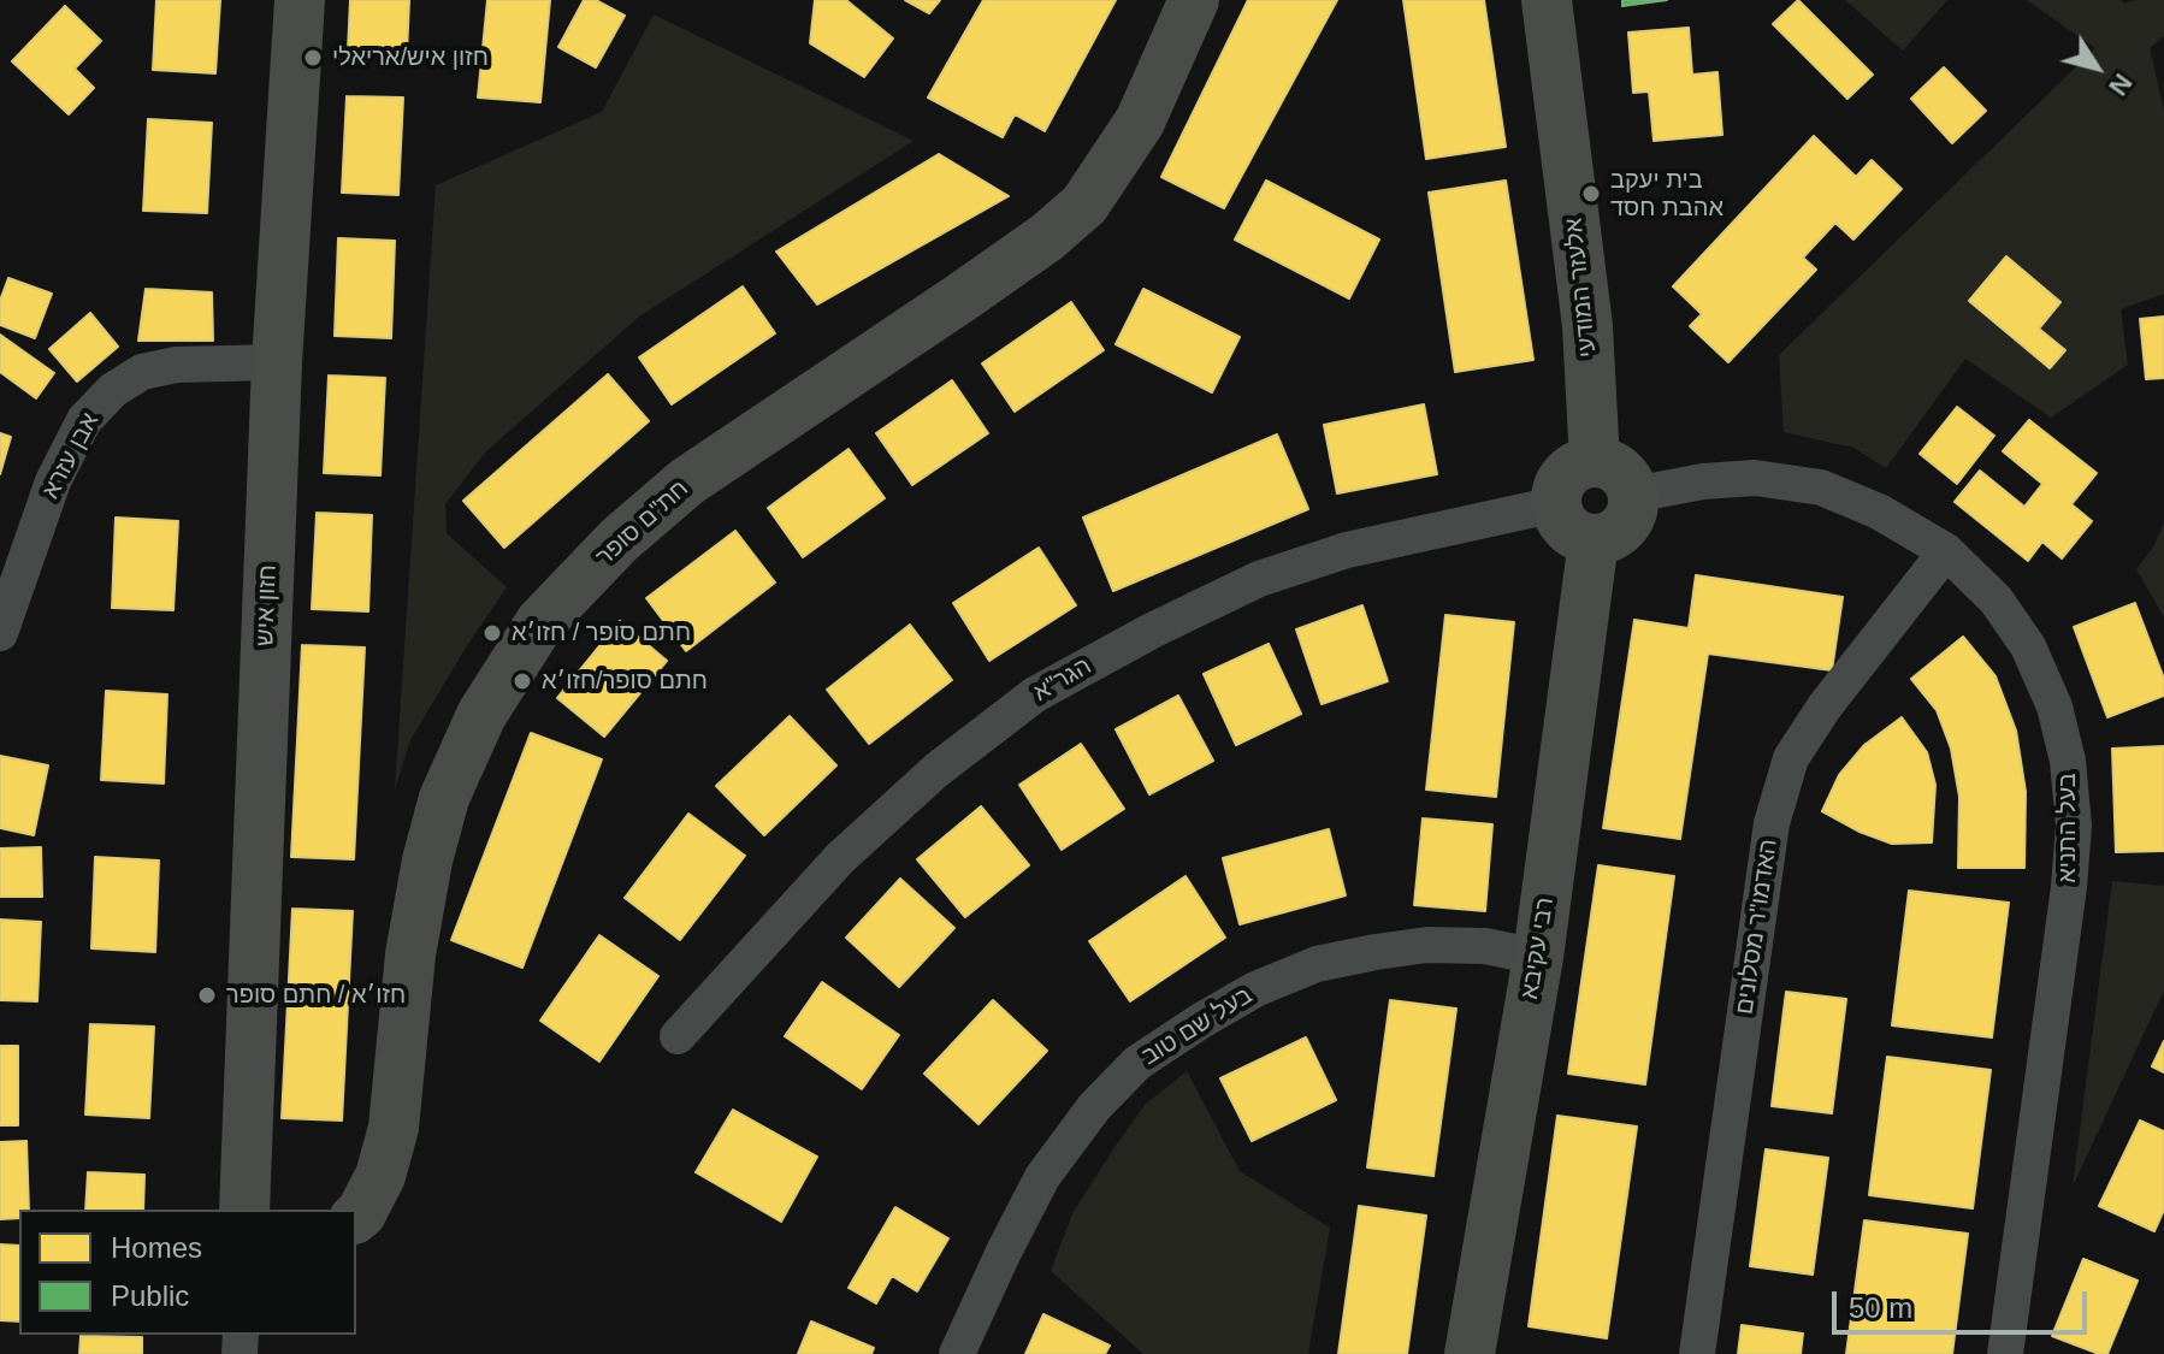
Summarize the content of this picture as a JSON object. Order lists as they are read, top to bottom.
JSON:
{
  "streets": {
    "street": [
      "אלעזר המודעי",
      "אבן עזרא",
      "חת\"ם סופר",
      "חזון איש",
      "הגר\"א",
      "בעל התניא",
      "האדמו\"ר מסלונים",
      "רבי עקיבא",
      "בעל שם טוב"
    ]
  },
  "crossings": [
    ["אלעזר המודעי", "הגר\"א"],
    ["אלעזר המודעי", "בעל התניא"],
    ["אלעזר המודעי", "רבי עקיבא"],
    ["אבן עזרא", "חזון איש"],
    ["הגר\"א", "בעל התניא"],
    ["הגר\"א", "רבי עקיבא"],
    ["בעל התניא", "האדמו\"ר מסלונים"],
    ["בעל התניא", "רבי עקיבא"],
    ["רבי עקיבא", "בעל שם טוב"]
  ],
  "places": [
    "חזון איש/אריאלי",
    "בית יעקב אהבת חסד",
    "חתם סופר / חזו׳א",
    "חתם סופר/חזו׳א",
    "חזו׳א / חתם סופר"
  ],
  "legend": ["Homes", "Public"],
  "scale_bar": "50 m",
  "north": "bottom right"
}
